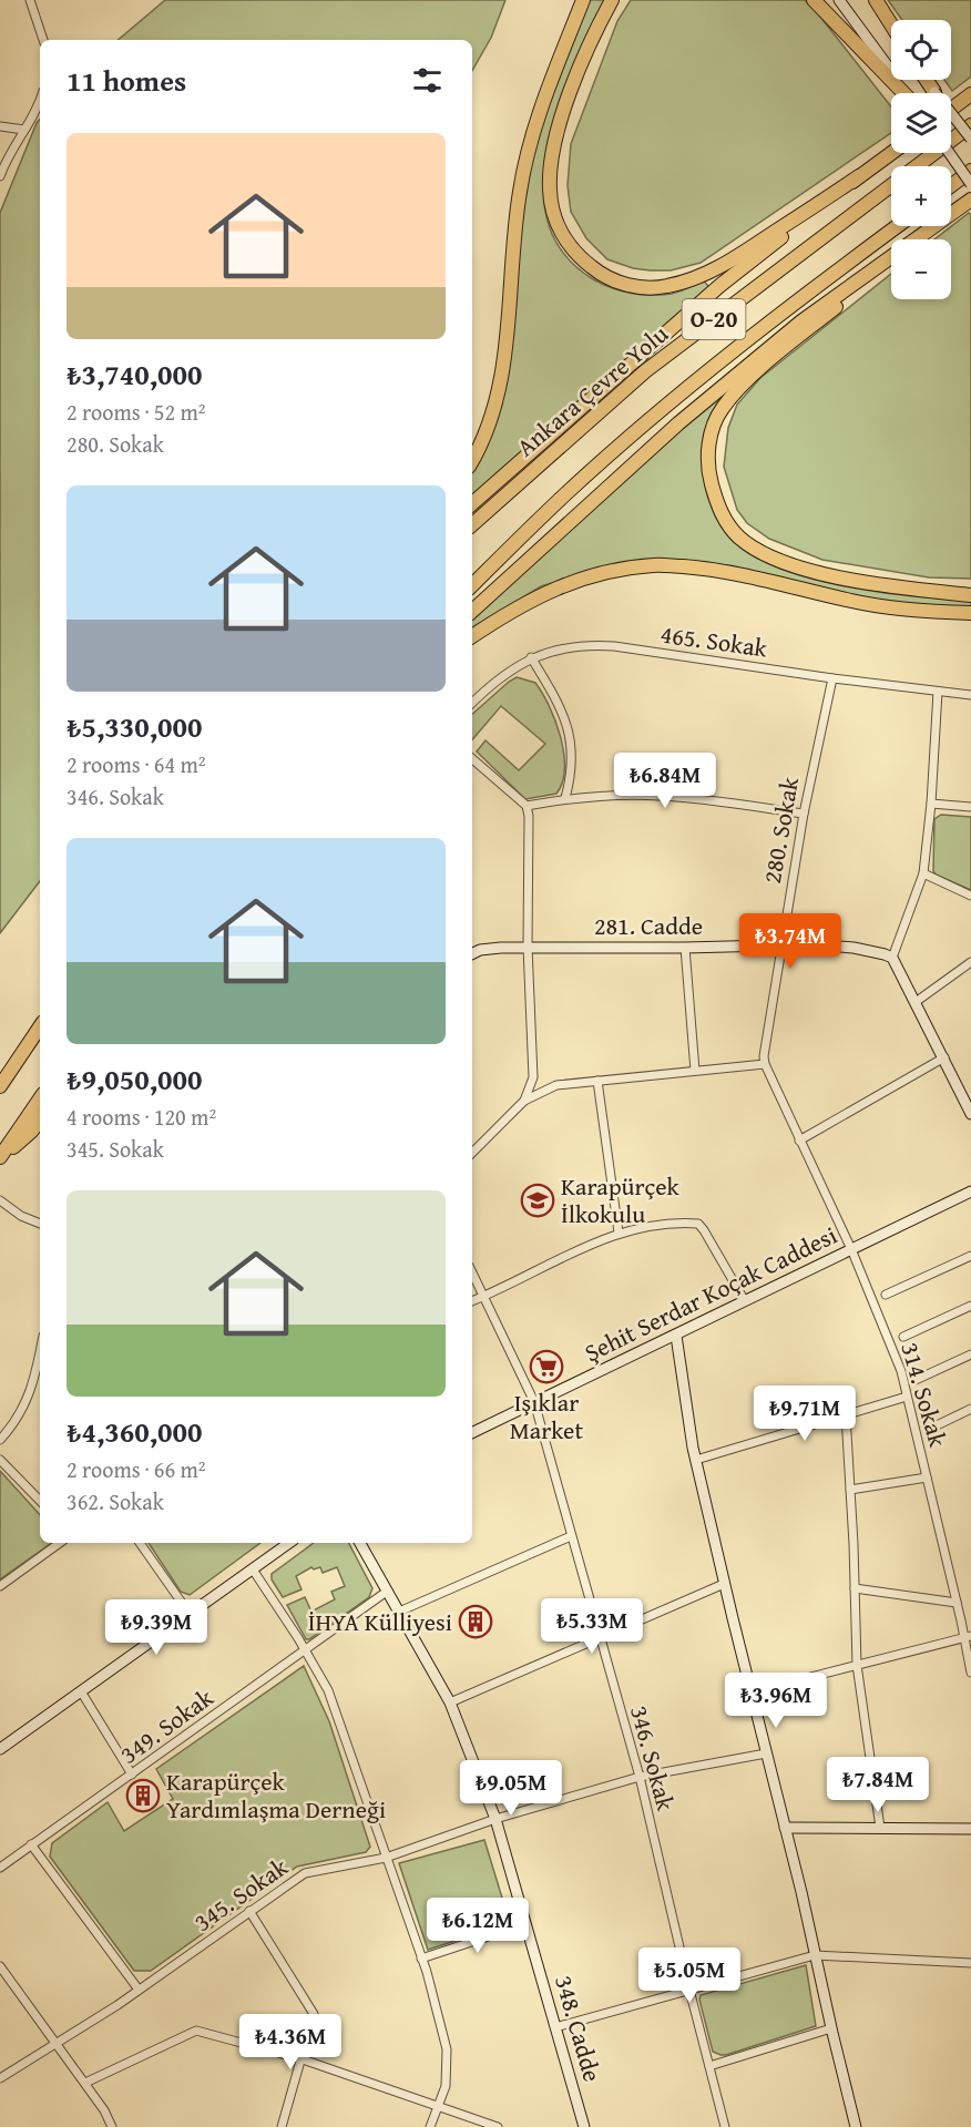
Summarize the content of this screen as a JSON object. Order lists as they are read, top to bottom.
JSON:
{
  "streets": {
    "highway": ["O-20", "Ankara Çevre Yolu"],
    "street": [
      "465. Sokak",
      "280. Sokak",
      "281. Cadde",
      "Şehit Serdar Koçak Caddesi",
      "314. Sokak",
      "349. Sokak",
      "346. Sokak",
      "345. Sokak",
      "348. Cadde"
    ]
  },
  "crossings": [
    ["465. Sokak", "280. Sokak"],
    ["280. Sokak", "281. Cadde"],
    ["280. Sokak", "Şehit Serdar Koçak Caddesi"],
    ["280. Sokak", "314. Sokak"],
    ["Şehit Serdar Koçak Caddesi", "314. Sokak"],
    ["Şehit Serdar Koçak Caddesi", "346. Sokak"],
    ["349. Sokak", "348. Cadde"],
    ["346. Sokak", "345. Sokak"],
    ["345. Sokak", "348. Cadde"]
  ],
  "places": {
    "school or university": ["Karapürçek İlkokulu"],
    "supermarket": ["Işıklar Market"],
    "building": ["İHYA Külliyesi", "Karapürçek Yardımlaşma Derneği"]
  },
  "page": {
    "map_buttons": ["+", "−"],
    "heading": "11 homes",
    "list": [
      {
        "name": "₺3,740,000",
        "note": "2 rooms · 52 m² · 280. Sokak"
      },
      {
        "name": "₺5,330,000",
        "note": "2 rooms · 64 m² · 346. Sokak"
      },
      {
        "name": "₺9,050,000",
        "note": "4 rooms · 120 m² · 345. Sokak"
      },
      {
        "name": "₺4,360,000",
        "note": "2 rooms · 66 m² · 362. Sokak"
      }
    ],
    "price": [
      "₺6.84M",
      "₺3.74M",
      "₺9.71M",
      "₺5.33M",
      "₺9.39M",
      "₺3.96M",
      "₺7.84M",
      "₺9.05M",
      "₺6.12M",
      "₺5.05M",
      "₺4.36M"
    ]
  }
}
